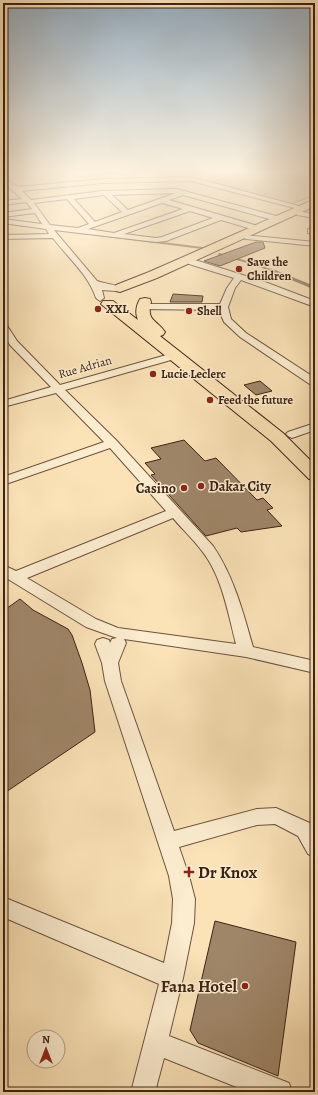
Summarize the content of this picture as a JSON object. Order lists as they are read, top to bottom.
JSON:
{
  "streets": {
    "street": ["Rue Adrian"]
  },
  "places": {
    "other": [
      "Save the Children",
      "XXL",
      "Shell",
      "Lucie Leclerc",
      "Feed the future",
      "Dakar City",
      "Casino",
      "Fana Hotel"
    ],
    "health": ["Dr Knox"]
  },
  "north": "top"
}
